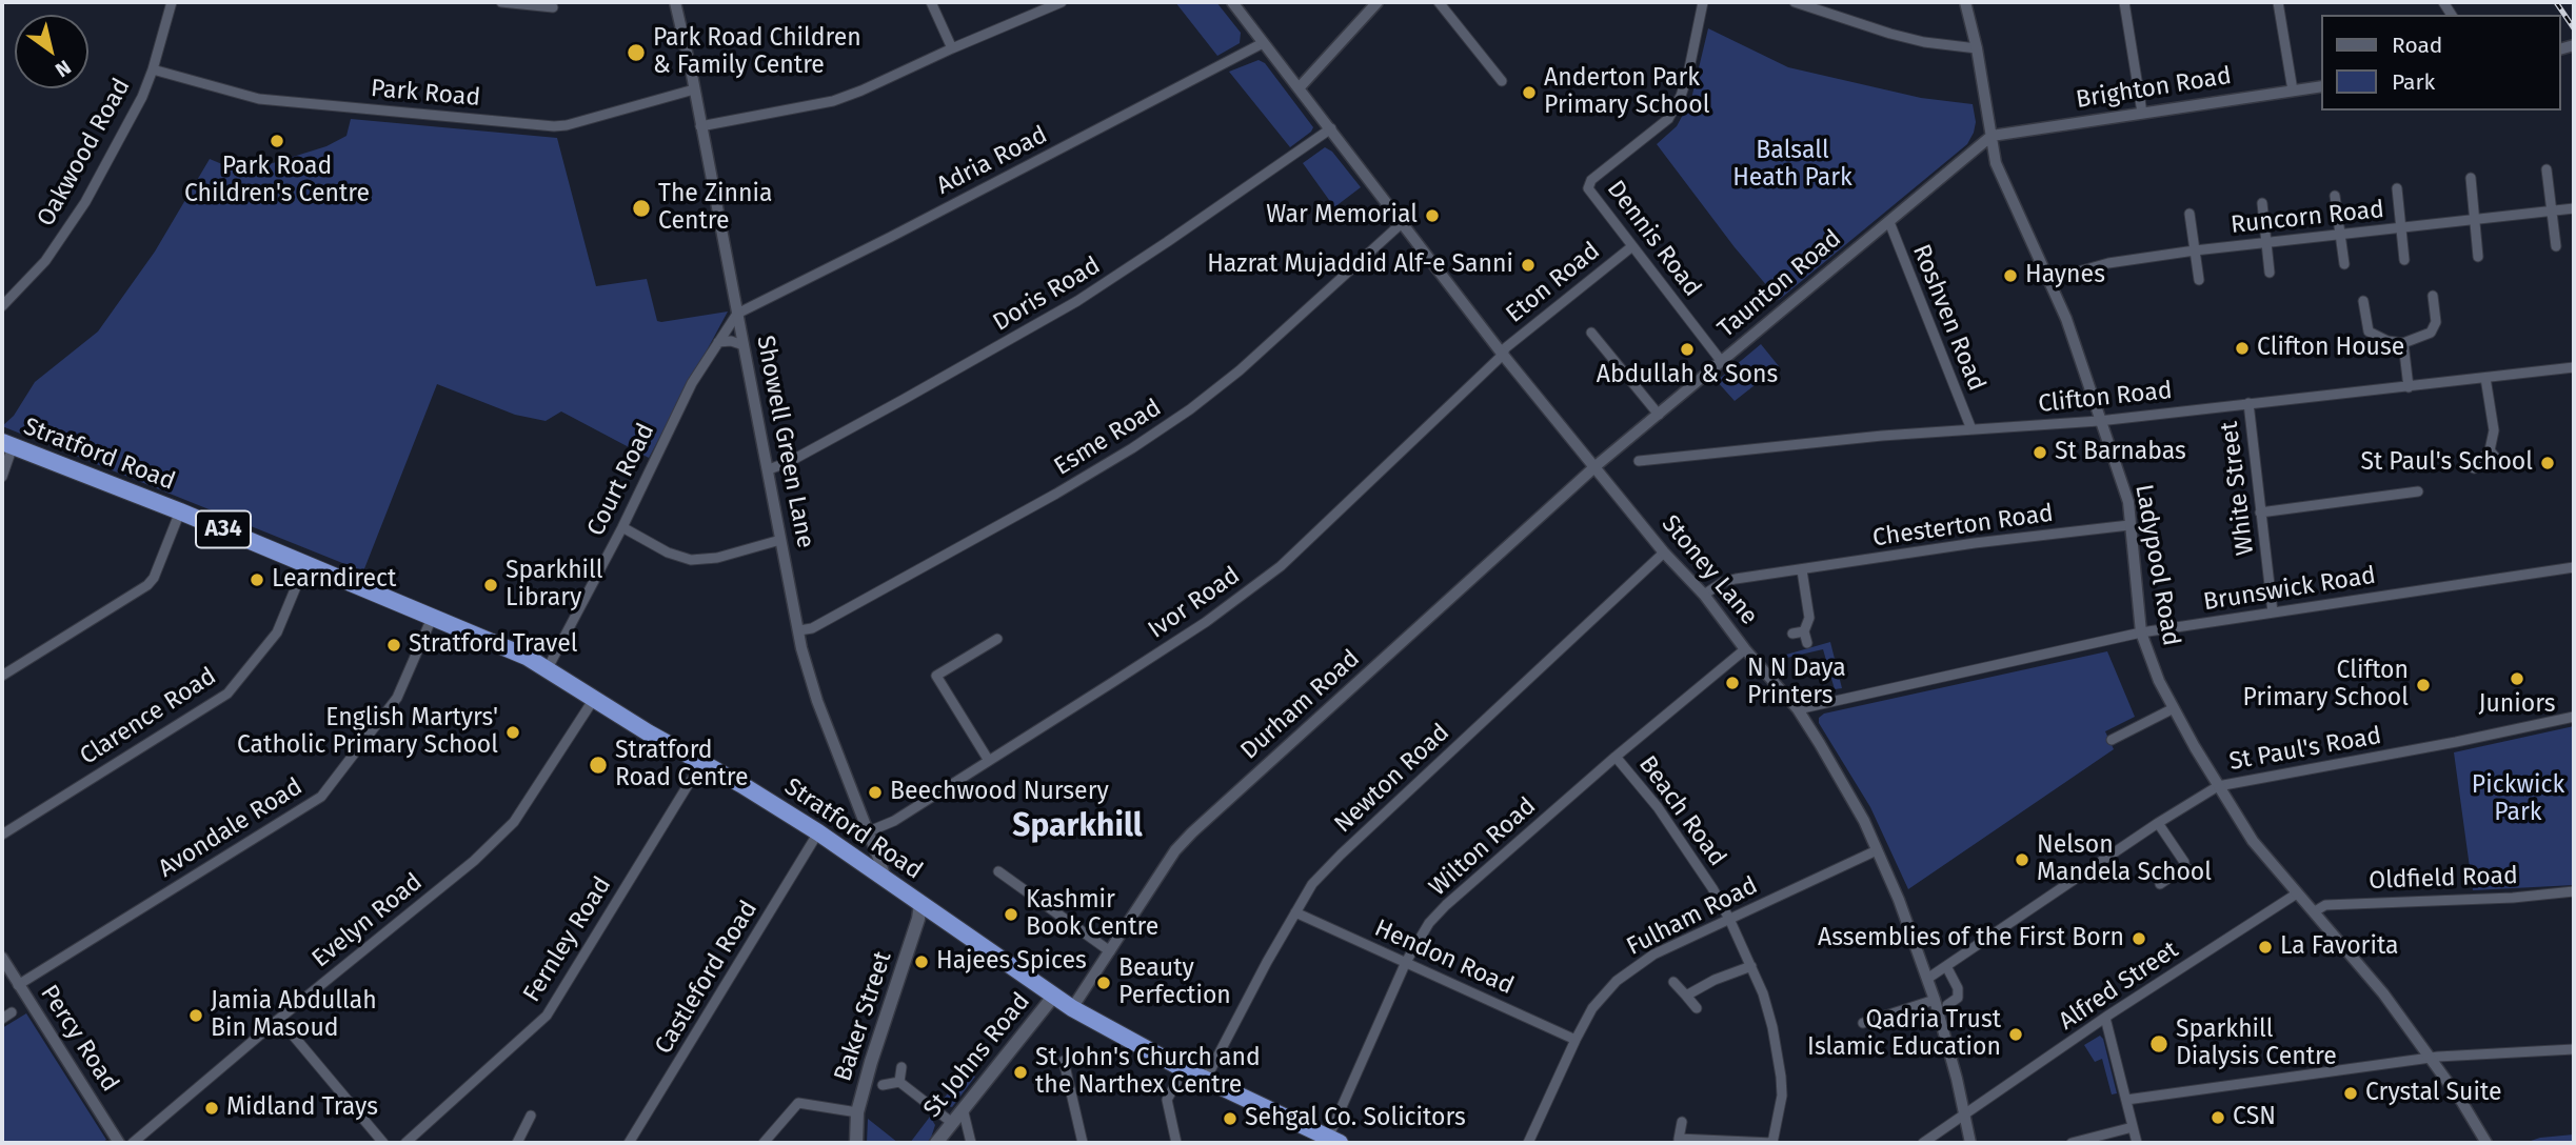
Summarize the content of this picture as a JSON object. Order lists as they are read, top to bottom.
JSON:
{
  "streets": {
    "highway": ["Stratford Road", "A34"],
    "main road": ["Baker Street", "St Johns Road"],
    "street": [
      "Brighton Road",
      "Park Road",
      "Oakwood Road",
      "Adria Road",
      "Runcorn Road",
      "Dennis Road",
      "Eton Road",
      "Taunton Road",
      "Doris Road",
      "Roshven Road",
      "Clifton Road",
      "Esme Road",
      "Showell Green Lane",
      "Court Road",
      "White Street",
      "Chesterton Road",
      "Ladypool Road",
      "Stoney Lane",
      "Brunswick Road",
      "Ivor Road",
      "Durham Road",
      "Clarence Road",
      "St Paul's Road",
      "Newton Road",
      "Beach Road",
      "Avondale Road",
      "Wilton Road",
      "Oldfield Road",
      "Fulham Road",
      "Evelyn Road",
      "Fernley Road",
      "Hendon Road",
      "Castleford Road",
      "Alfred Street",
      "Percy Road"
    ]
  },
  "crossings": [
    ["Brighton Road", "Taunton Road"],
    ["Brighton Road", "Ladypool Road"],
    ["Park Road", "Oakwood Road"],
    ["Park Road", "Showell Green Lane"],
    ["Adria Road", "Showell Green Lane"],
    ["Adria Road", "Court Road"],
    ["Adria Road", "Stoney Lane"],
    ["Runcorn Road", "Ladypool Road"],
    ["Dennis Road", "Eton Road"],
    ["Dennis Road", "Taunton Road"],
    ["Eton Road", "Stoney Lane"],
    ["Eton Road", "Ivor Road"],
    ["Taunton Road", "Roshven Road"],
    ["Taunton Road", "Ladypool Road"],
    ["Taunton Road", "Stoney Lane"],
    ["Taunton Road", "Durham Road"],
    ["Doris Road", "Showell Green Lane"],
    ["Doris Road", "Stoney Lane"],
    ["Roshven Road", "Clifton Road"],
    ["Clifton Road", "White Street"],
    ["Clifton Road", "Ladypool Road"],
    ["Esme Road", "Showell Green Lane"],
    ["Esme Road", "Stoney Lane"],
    ["Showell Green Lane", "Stratford Road"],
    ["Showell Green Lane", "Court Road"],
    ["Showell Green Lane", "Ivor Road"],
    ["Stratford Road", "Court Road"],
    ["Stratford Road", "Durham Road"],
    ["Stratford Road", "Clarence Road"],
    ["Stratford Road", "Newton Road"],
    ["Stratford Road", "Avondale Road"],
    ["Stratford Road", "Wilton Road"],
    ["Stratford Road", "Evelyn Road"],
    ["Stratford Road", "Fernley Road"],
    ["Stratford Road", "Castleford Road"],
    ["Stratford Road", "Baker Street"],
    ["Stratford Road", "St Johns Road"],
    ["White Street", "Brunswick Road"],
    ["Chesterton Road", "Ladypool Road"],
    ["Chesterton Road", "Stoney Lane"],
    ["Ladypool Road", "Brunswick Road"],
    ["Ladypool Road", "St Paul's Road"],
    ["Ladypool Road", "Oldfield Road"],
    ["Ladypool Road", "Alfred Street"],
    ["Stoney Lane", "Brunswick Road"],
    ["Stoney Lane", "Ivor Road"],
    ["Stoney Lane", "Durham Road"],
    ["Stoney Lane", "Newton Road"],
    ["Stoney Lane", "Wilton Road"],
    ["Stoney Lane", "Fulham Road"],
    ["Stoney Lane", "Alfred Street"],
    ["Newton Road", "Hendon Road"],
    ["Beach Road", "Wilton Road"],
    ["Beach Road", "Fulham Road"],
    ["Avondale Road", "Percy Road"],
    ["Wilton Road", "Hendon Road"],
    ["Fulham Road", "Hendon Road"]
  ],
  "districts": ["Sparkhill"],
  "parks": ["Balsall Heath Park", "Pickwick Park"],
  "places": [
    "Park Road Children & Family Centre",
    "Anderton Park Primary School",
    "Park Road Children's Centre",
    "The Zinnia Centre",
    "War Memorial",
    "Hazrat Mujaddid Alf-e Sanni",
    "Haynes",
    "Clifton House",
    "Abdullah & Sons",
    "St Barnabas",
    "St Paul's School",
    "Learndirect",
    "Sparkhill Library",
    "Stratford Travel",
    "Juniors",
    "N N Daya Printers",
    "Clifton Primary School",
    "English Martyrs' Catholic Primary School",
    "Stratford Road Centre",
    "Beechwood Nursery",
    "Nelson Mandela School",
    "Kashmir Book Centre",
    "Assemblies of the First Born",
    "La Favorita",
    "Hajees Spices",
    "Beauty Perfection",
    "Jamia Abdullah Bin Masoud",
    "Qadria Trust Islamic Education",
    "Sparkhill Dialysis Centre",
    "St John's Church and the Narthex Centre",
    "Crystal Suite",
    "Midland Trays",
    "CSN",
    "Sehgal Co. Solicitors"
  ],
  "legend": ["Road", "Park"],
  "north": "bottom right"
}
